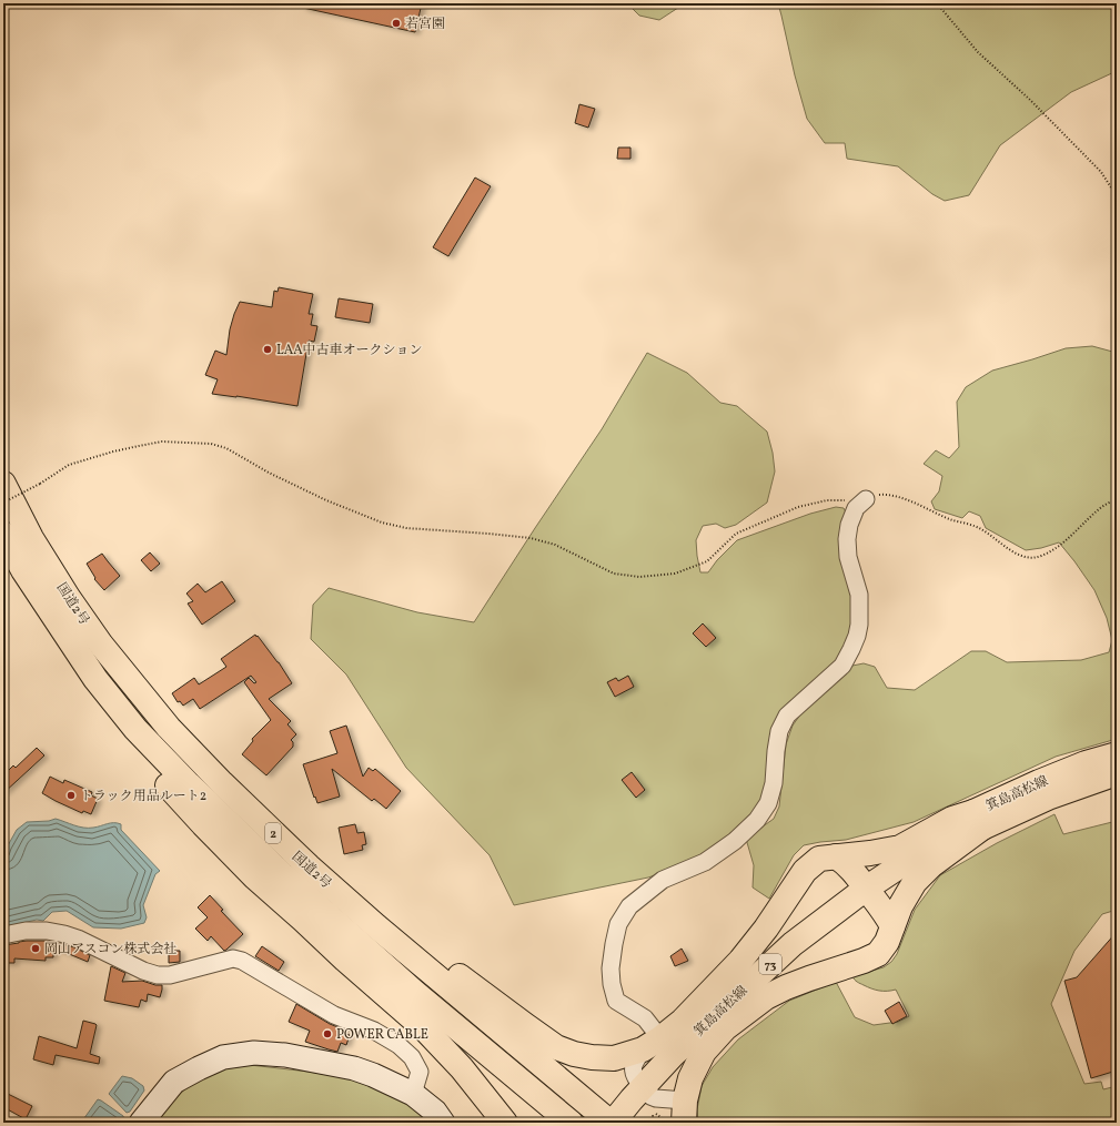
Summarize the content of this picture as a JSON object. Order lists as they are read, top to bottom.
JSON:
{
  "streets": {
    "main road": [
      "国道2号",
      "箕島高松線",
      "2",
      "73"
    ]
  },
  "crossings": [
    ["国道2号", "箕島高松線"]
  ],
  "places": [
    "若宮園",
    "LAA中古車オークション",
    "トラック用品ルート2",
    "岡山アスコン株式会社",
    "POWER CABLE"
  ]
}
